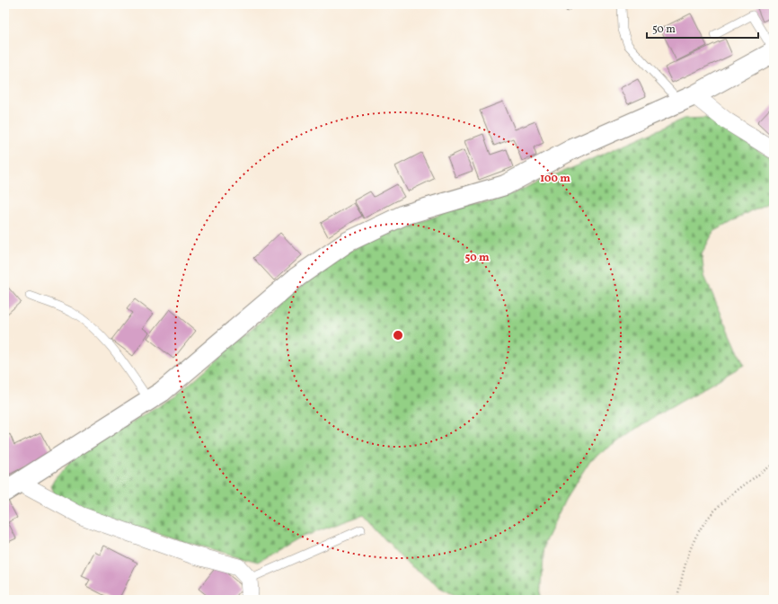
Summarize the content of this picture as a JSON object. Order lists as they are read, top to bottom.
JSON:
{
  "scale_bar": "50 m",
  "rings": ["100 m", "50 m"]
}
